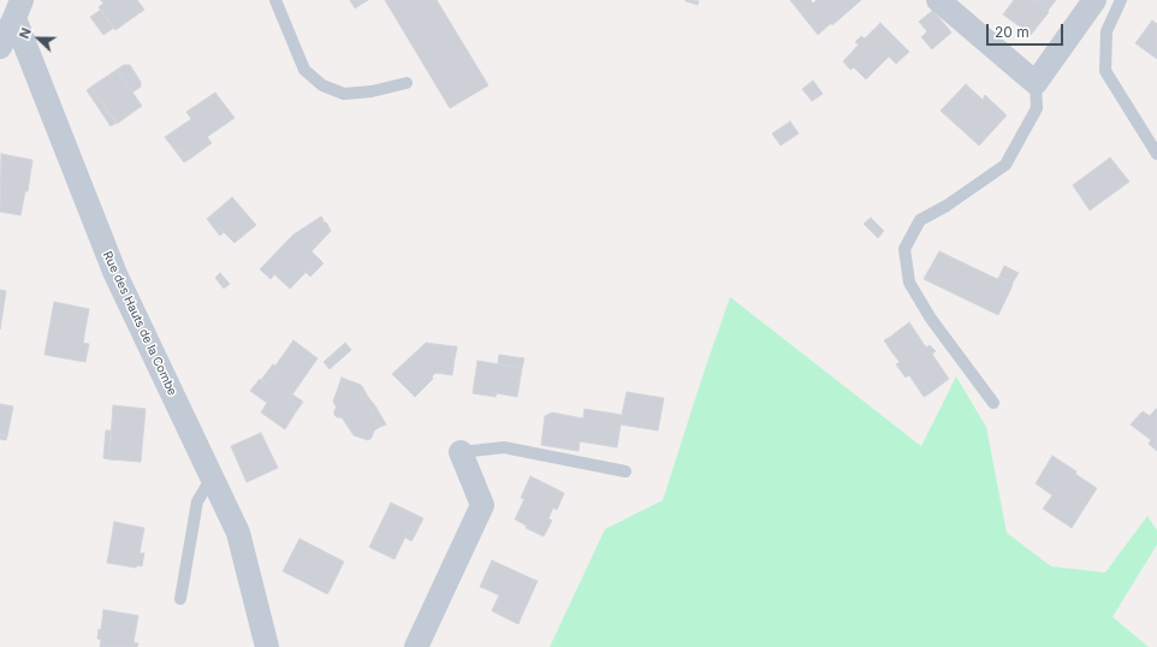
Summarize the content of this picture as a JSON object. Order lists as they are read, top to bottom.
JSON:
{
  "streets": {
    "street": ["Rue des Hauts de la Combe"]
  },
  "scale_bar": "20 m",
  "north": "left"
}
